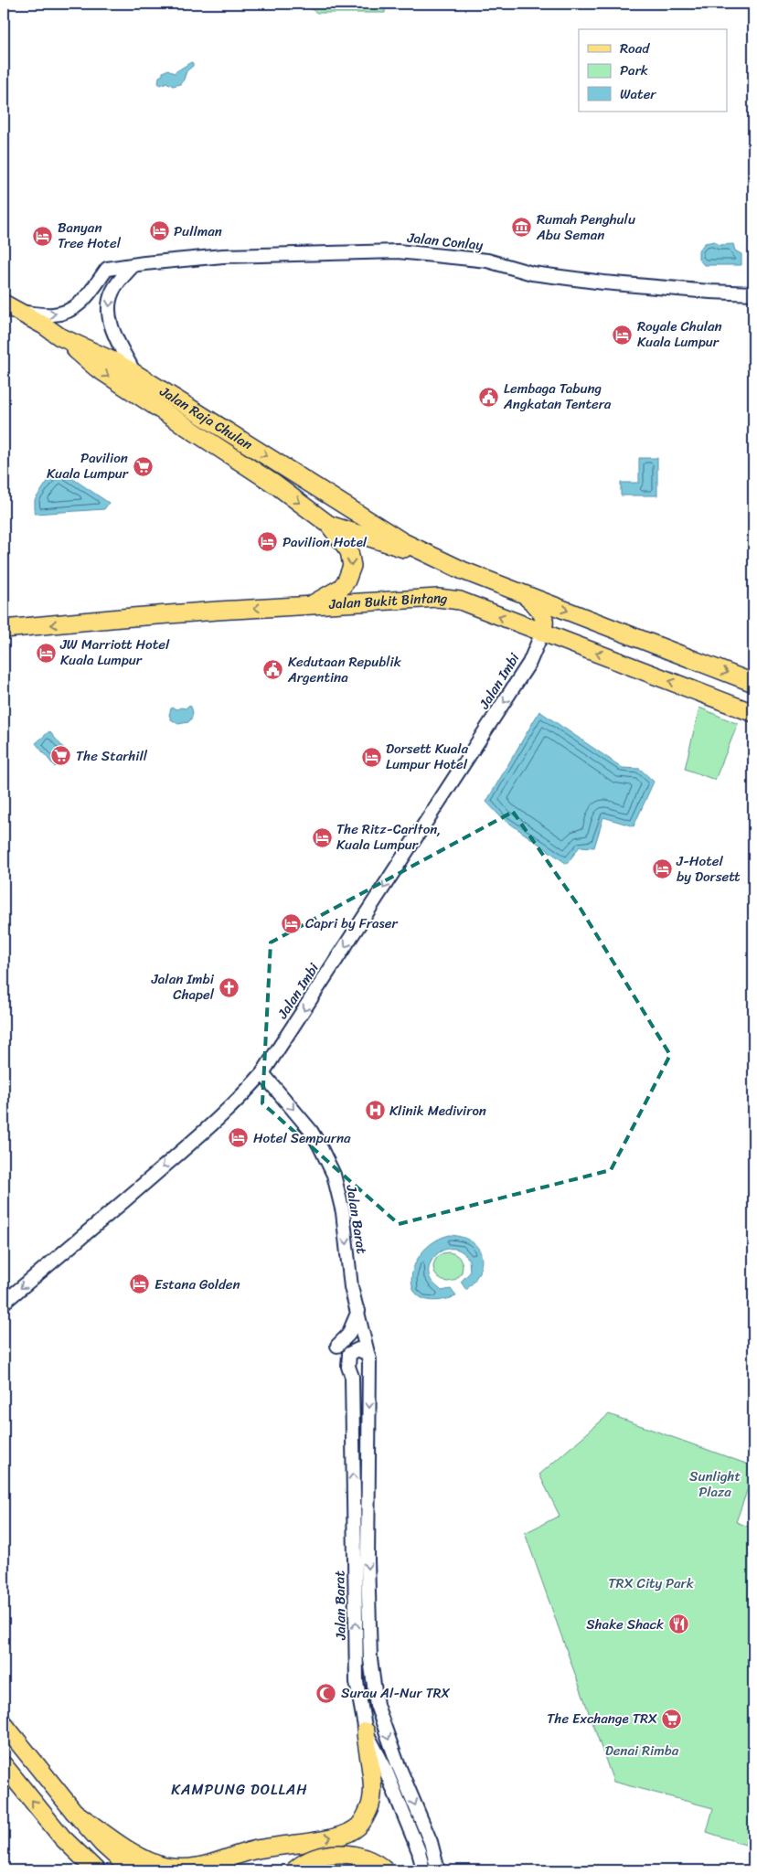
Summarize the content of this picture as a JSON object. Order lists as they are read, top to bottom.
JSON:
{
  "streets": {
    "main road": ["Jalan Raja Chulan", "Jalan Bukit Bintang"],
    "street": ["Jalan Conlay", "Jalan Imbi", "Jalan Barat"]
  },
  "crossings": [
    ["Jalan Conlay", "Jalan Raja Chulan"],
    ["Jalan Bukit Bintang", "Jalan Imbi"],
    ["Jalan Imbi", "Jalan Barat"]
  ],
  "one_way": ["Jalan Imbi"],
  "districts": ["KAMPUNG DOLLAH"],
  "parks": ["Sunlight Plaza", "TRX City Park", "Denai Rimba"],
  "places": {
    "museum": ["Rumah Penghulu Abu Seman"],
    "hotel": [
      "Pullman",
      "Banyan Tree Hotel",
      "Royale Chulan Kuala Lumpur",
      "Pavilion Hotel",
      "JW Marriott Hotel Kuala Lumpur",
      "Dorsett Kuala Lumpur Hotel",
      "The Ritz-Carlton, Kuala Lumpur",
      "J-Hotel by Dorsett",
      "Capri by Fraser",
      "Hotel Sempurna",
      "Estana Golden"
    ],
    "public building": ["Lembaga Tabung Angkatan Tentera", "Kedutaan Republik Argentina"],
    "supermarket": ["Pavilion Kuala Lumpur", "The Starhill", "The Exchange TRX"],
    "church": ["Jalan Imbi Chapel"],
    "hospital": ["Klinik Mediviron"],
    "restaurant": ["Shake Shack"],
    "mosque": ["Surau Al-Nur TRX"]
  },
  "legend": ["Road", "Park", "Water"]
}
